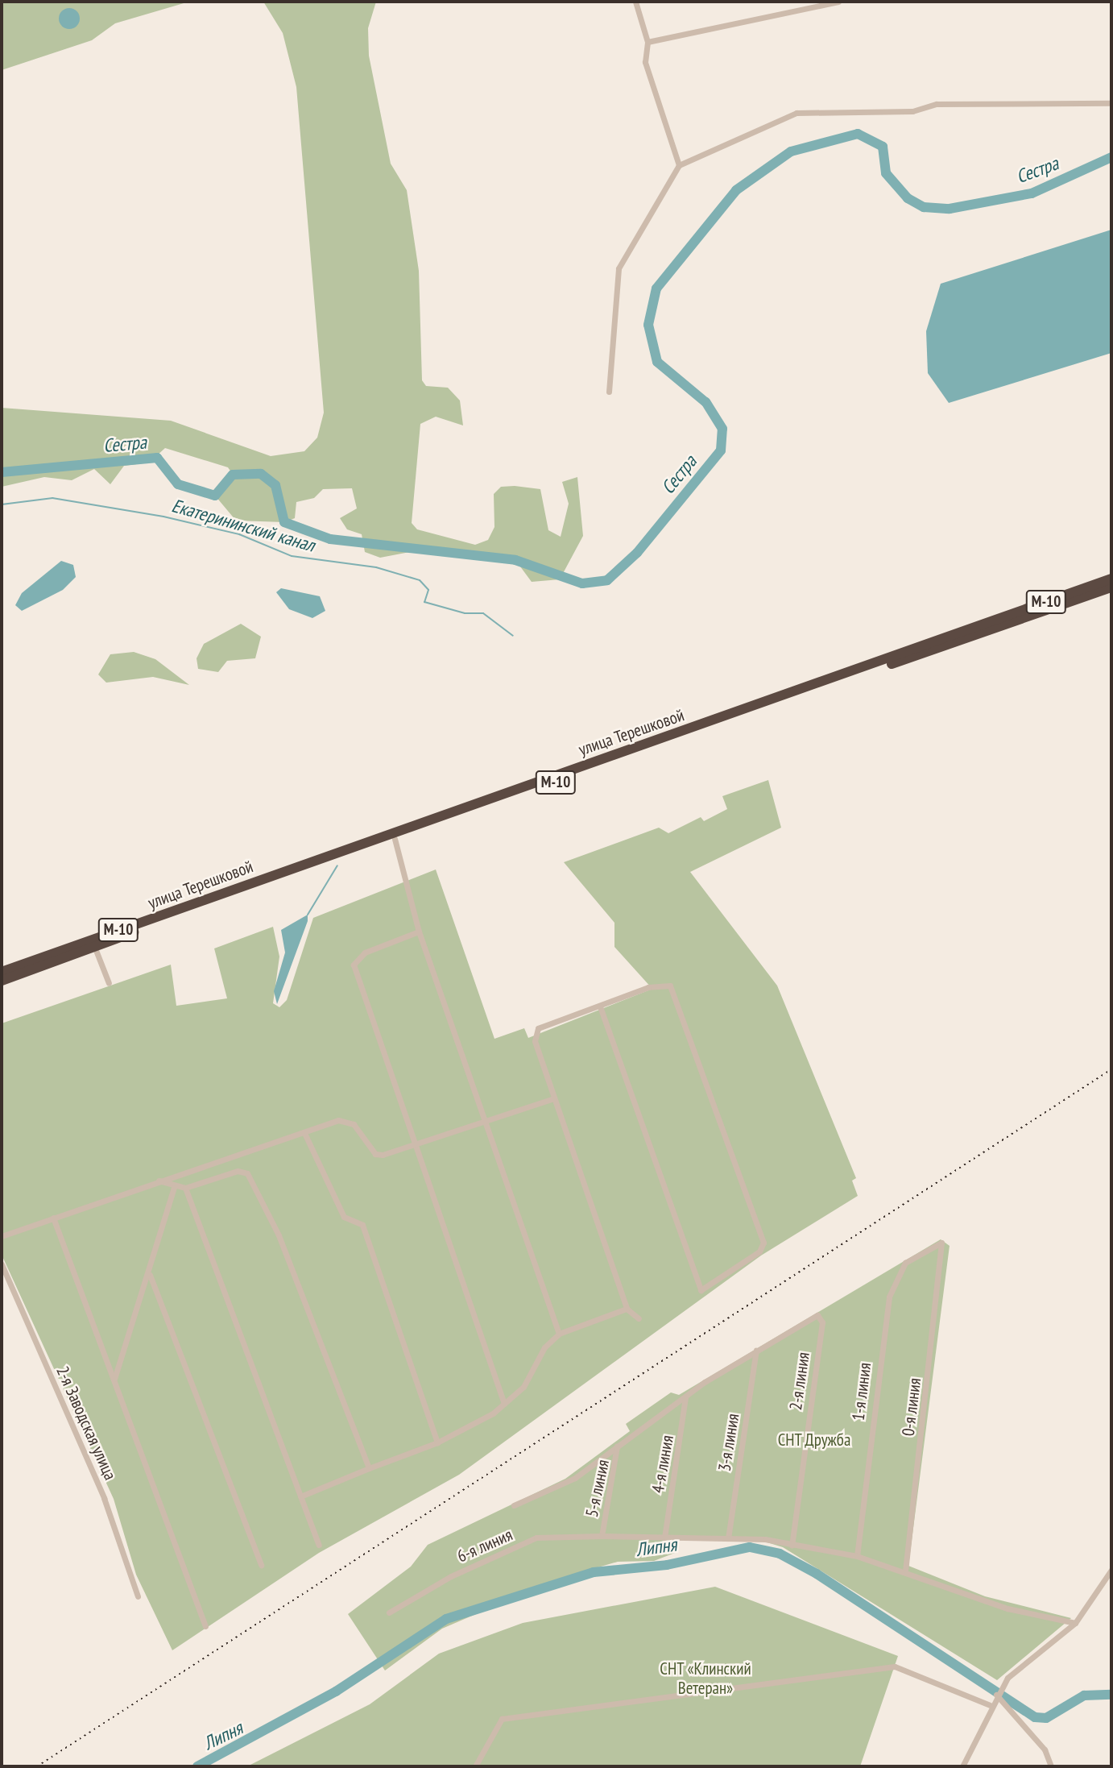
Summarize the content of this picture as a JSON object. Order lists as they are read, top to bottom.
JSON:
{
  "streets": {
    "highway": ["М-10", "улица Терешковой"],
    "street": [
      "2-я линия",
      "1-я линия",
      "0-я линия",
      "2-я Заводская улица",
      "3-я линия",
      "4-я линия",
      "5-я линия",
      "6-я линия"
    ]
  },
  "crossings": [
    ["2-я линия", "3-я линия"],
    ["2-я линия", "6-я линия"],
    ["1-я линия", "0-я линия"],
    ["1-я линия", "6-я линия"],
    ["0-я линия", "6-я линия"],
    ["3-я линия", "6-я линия"],
    ["4-я линия", "6-я линия"],
    ["5-я линия", "6-я линия"]
  ],
  "water": ["Сестра", "Екатерининский канал", "Липня"],
  "parks": ["СНТ Дружба", "СНТ «Клинский Ветеран»"]
}
